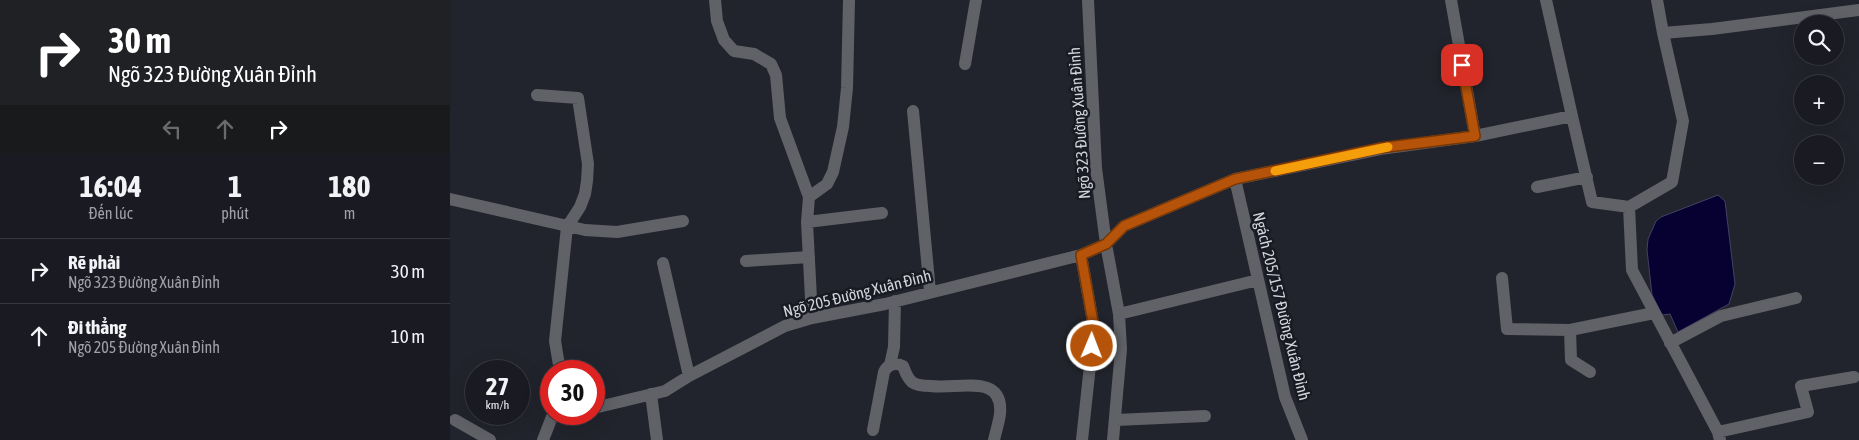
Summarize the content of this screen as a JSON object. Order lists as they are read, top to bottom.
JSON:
{
  "streets": {
    "street": ["Ngõ 323 Đường Xuân Đỉnh", "Ngõ 205 Đường Xuân Đỉnh", "Ngách 205/157 Đường Xuân Đỉnh"]
  },
  "page": {
    "turn": ["30 m", "Ngõ 323 Đường Xuân Đỉnh"],
    "map_buttons": ["+", "−"],
    "eta": [
      "16:04",
      "Đến lúc",
      "1",
      "phút",
      "180",
      "m"
    ],
    "list": [
      {
        "name": "Rẽ phải",
        "note": "Ngõ 323 Đường Xuân Đỉnh",
        "value": "30 m"
      },
      {
        "name": "Đi thẳng",
        "note": "Ngõ 205 Đường Xuân Đỉnh",
        "value": "10 m"
      }
    ],
    "speed": "27 km/h",
    "limit": "30"
  }
}
